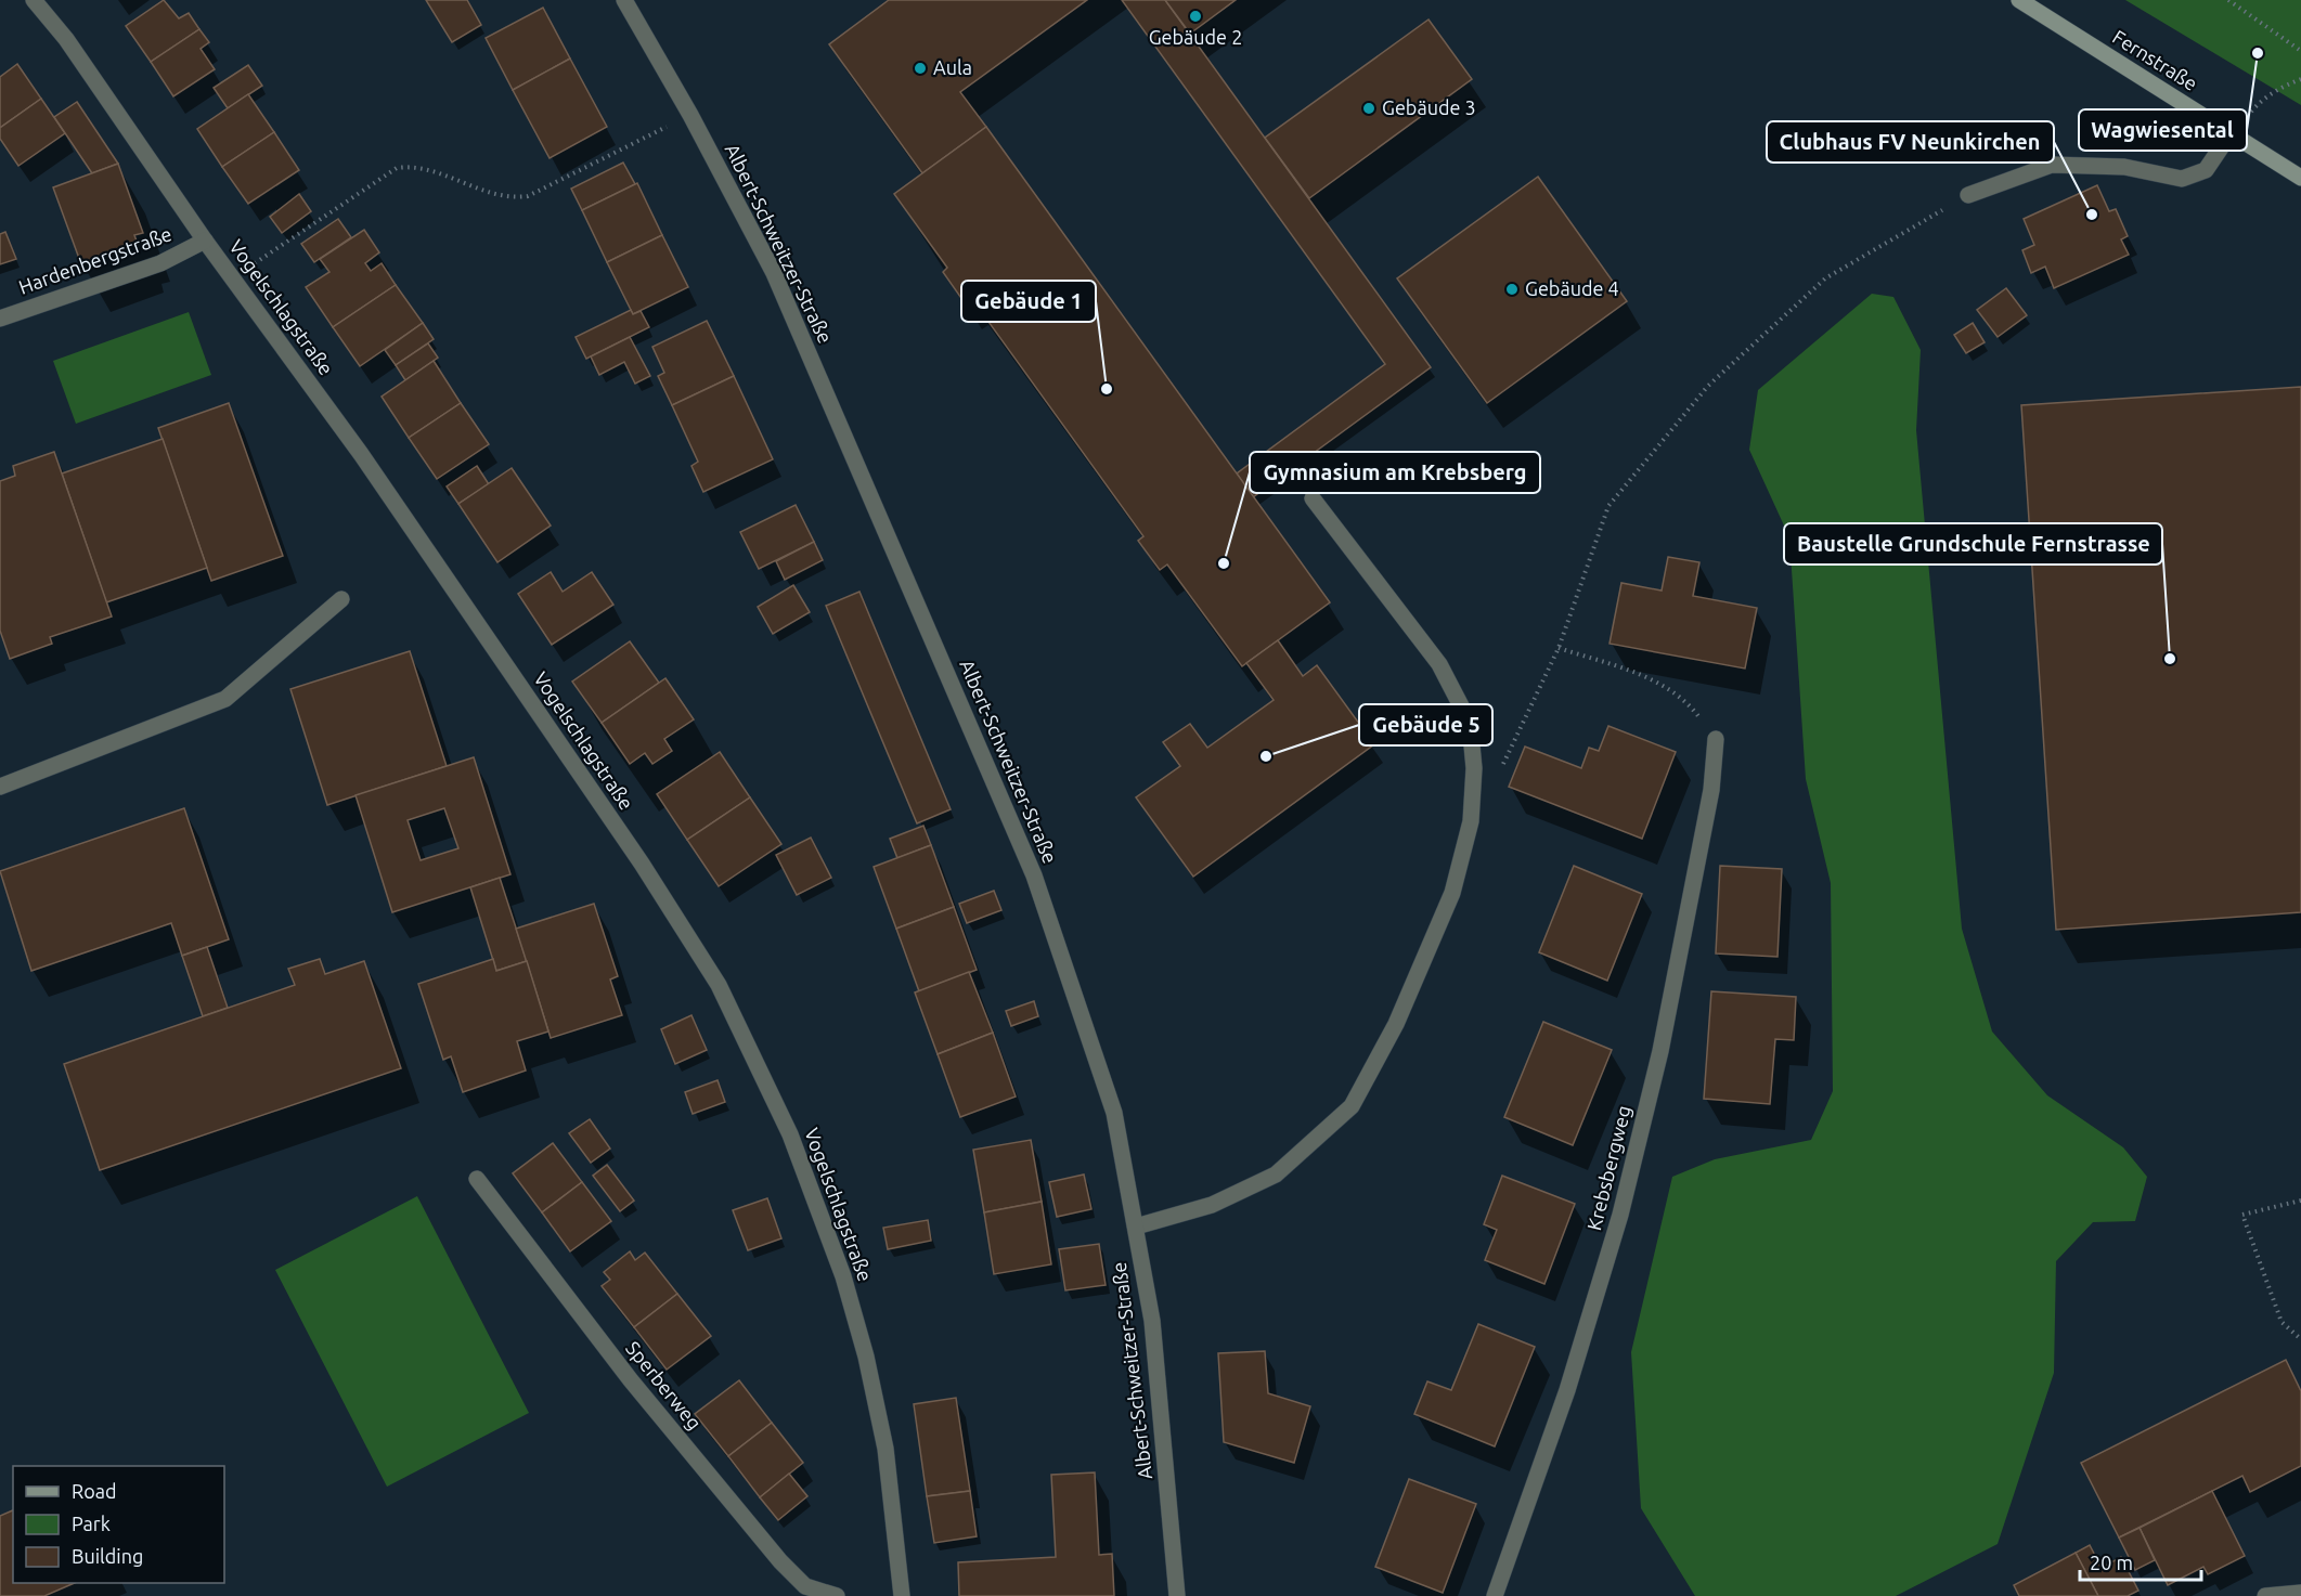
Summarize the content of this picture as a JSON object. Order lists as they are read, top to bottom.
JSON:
{
  "streets": {
    "main road": ["Fernstraße"],
    "street": [
      "Albert-Schweitzer-Straße",
      "Hardenbergstraße",
      "Vogelschlagstraße",
      "Krebsbergweg",
      "Sperberweg"
    ]
  },
  "crossings": [
    ["Hardenbergstraße", "Vogelschlagstraße"]
  ],
  "places": [
    "Gebäude 2",
    "Wagwiesental",
    "Aula",
    "Gebäude 3",
    "Clubhaus FV Neunkirchen",
    "Gebäude 4",
    "Gebäude 1",
    "Gymnasium am Krebsberg",
    "Baustelle Grundschule Fernstrasse",
    "Gebäude 5"
  ],
  "legend": ["Road", "Park", "Building"],
  "scale_bar": "20 m"
}
